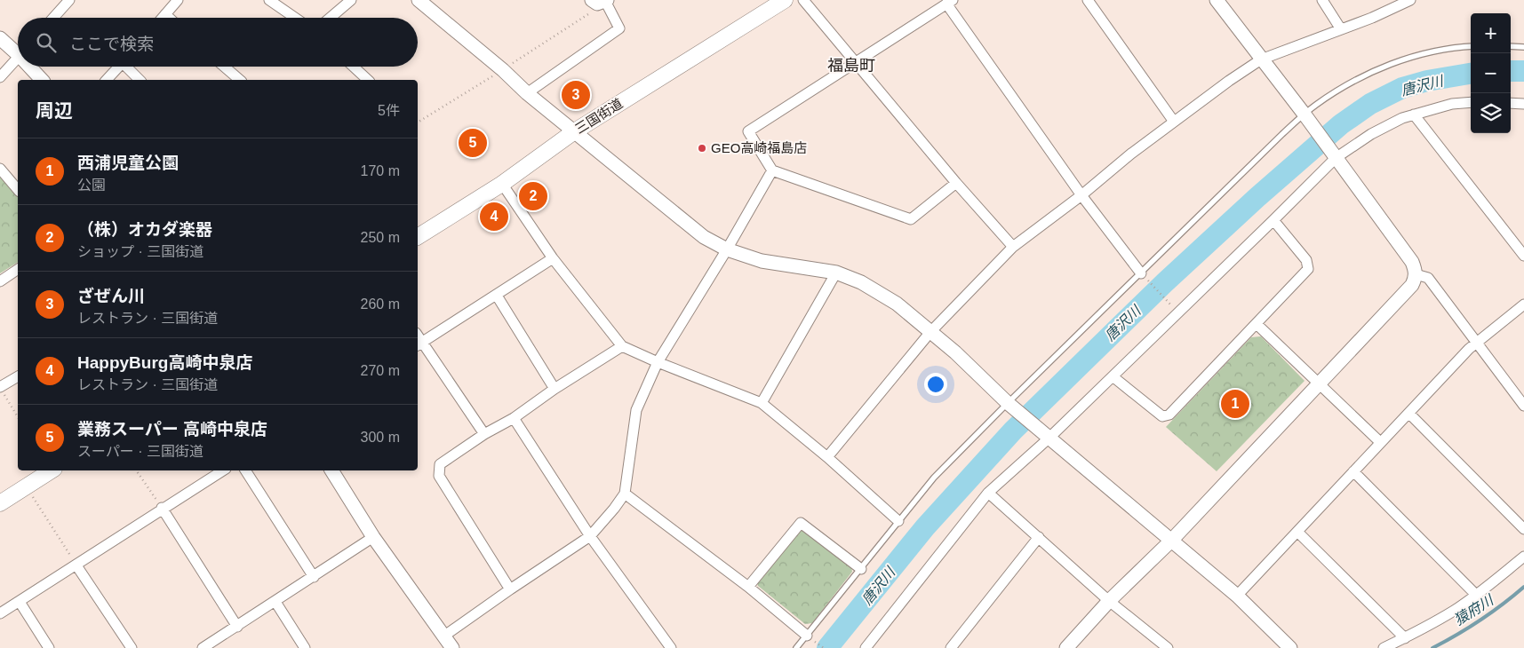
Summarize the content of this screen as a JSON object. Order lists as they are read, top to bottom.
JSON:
{
  "streets": {
    "main road": ["三国街道"]
  },
  "districts": ["福島町"],
  "water": ["唐沢川", "猿府川"],
  "places": ["GEO高崎福島店"],
  "page": {
    "map_buttons": ["+", "−"],
    "search": "ここで検索",
    "pins": [
      "3",
      "5",
      "2",
      "4",
      "1"
    ],
    "heading": ["周辺", "5件"],
    "list": [
      {
        "mark": "1",
        "name": "西浦児童公園",
        "note": "公園",
        "value": "170 m"
      },
      {
        "mark": "2",
        "name": "（株）オカダ楽器",
        "note": "ショップ · 三国街道",
        "value": "250 m"
      },
      {
        "mark": "3",
        "name": "ざぜん川",
        "note": "レストラン · 三国街道",
        "value": "260 m"
      },
      {
        "mark": "4",
        "name": "HappyBurg高崎中泉店",
        "note": "レストラン · 三国街道",
        "value": "270 m"
      },
      {
        "mark": "5",
        "name": "業務スーパー 高崎中泉店",
        "note": "スーパー · 三国街道",
        "value": "300 m"
      }
    ]
  }
}
